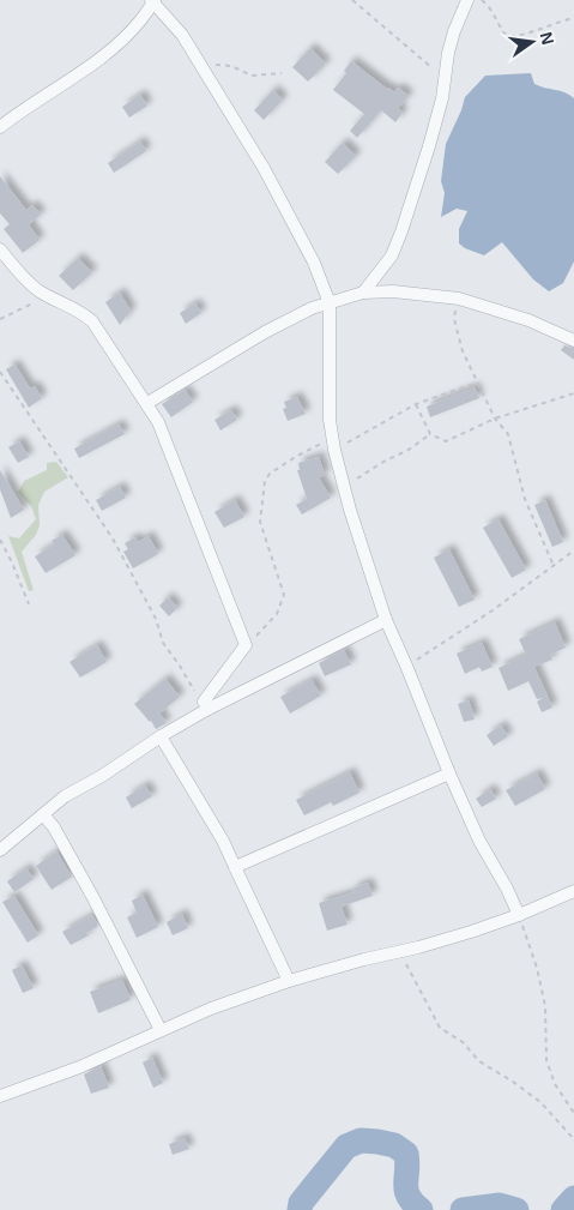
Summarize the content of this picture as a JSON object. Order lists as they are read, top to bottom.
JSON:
{
  "north": "right"
}
